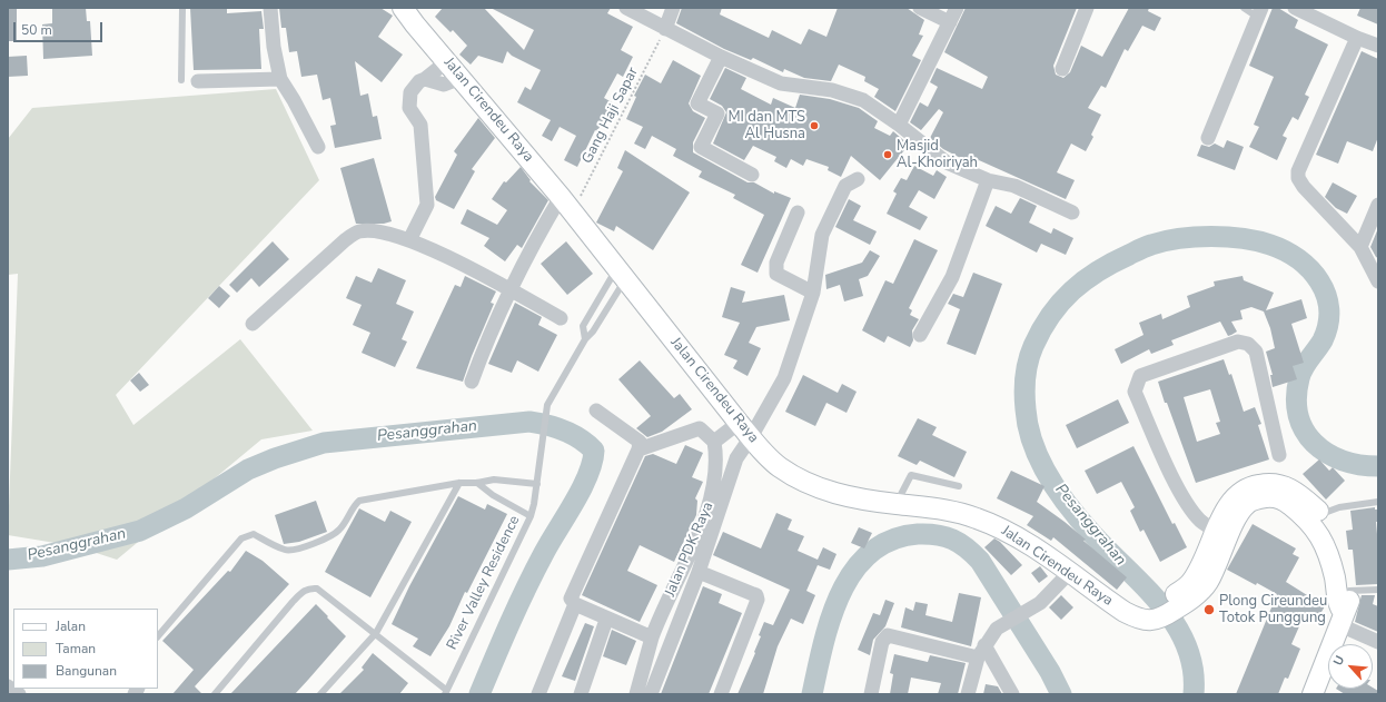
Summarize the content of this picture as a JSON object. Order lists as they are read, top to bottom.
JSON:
{
  "streets": {
    "main road": ["Jalan Cirendeu Raya"],
    "street": ["Jalan PDK Raya"],
    "lane": ["River Valley Residence"],
    "path": ["Gang Haji Sapar"]
  },
  "crossings": [
    ["Jalan Cirendeu Raya", "Gang Haji Sapar"]
  ],
  "water": ["Pesanggrahan"],
  "places": ["MI dan MTS Al Husna", "Masjid Al-Khoiriyah", "Plong Cireundeu Totok Punggung"],
  "legend": ["Jalan", "Taman", "Bangunan"],
  "scale_bar": "50 m",
  "north": "top left"
}
